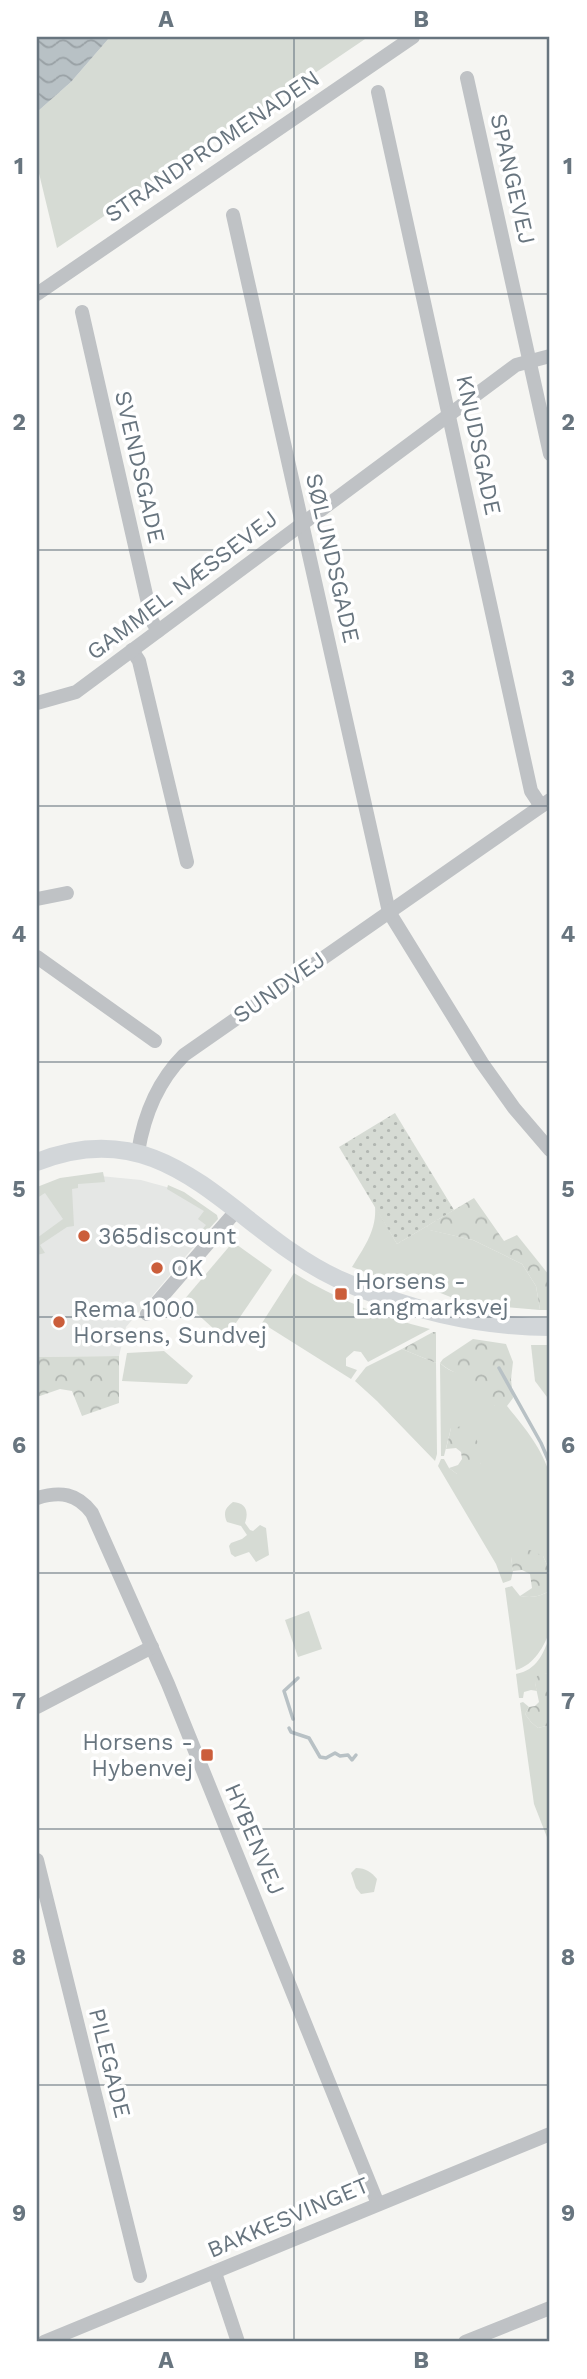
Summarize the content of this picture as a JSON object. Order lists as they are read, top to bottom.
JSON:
{
  "streets": {
    "street": [
      "STRANDPROMENADEN",
      "SPANGEVEJ",
      "KNUDSGADE",
      "SVENDSGADE",
      "SØLUNDSGADE",
      "GAMMEL NÆSSEVEJ",
      "SUNDVEJ",
      "HYBENVEJ",
      "PILEGADE",
      "BAKKESVINGET"
    ]
  },
  "crossings": [
    ["SPANGEVEJ", "GAMMEL NÆSSEVEJ"],
    ["KNUDSGADE", "GAMMEL NÆSSEVEJ"],
    ["KNUDSGADE", "SUNDVEJ"],
    ["SVENDSGADE", "GAMMEL NÆSSEVEJ"],
    ["SØLUNDSGADE", "GAMMEL NÆSSEVEJ"],
    ["SØLUNDSGADE", "SUNDVEJ"],
    ["HYBENVEJ", "BAKKESVINGET"]
  ],
  "places": {
    "other": ["365discount", "OK", "Rema 1000 Horsens, Sundvej"],
    "transit": ["Horsens - Langmarksvej", "Horsens - Hybenvej"]
  },
  "grid": {
    "columns": ["A", "B"],
    "rows": [
      "1",
      "2",
      "3",
      "4",
      "5",
      "6",
      "7",
      "8",
      "9"
    ]
  }
}
